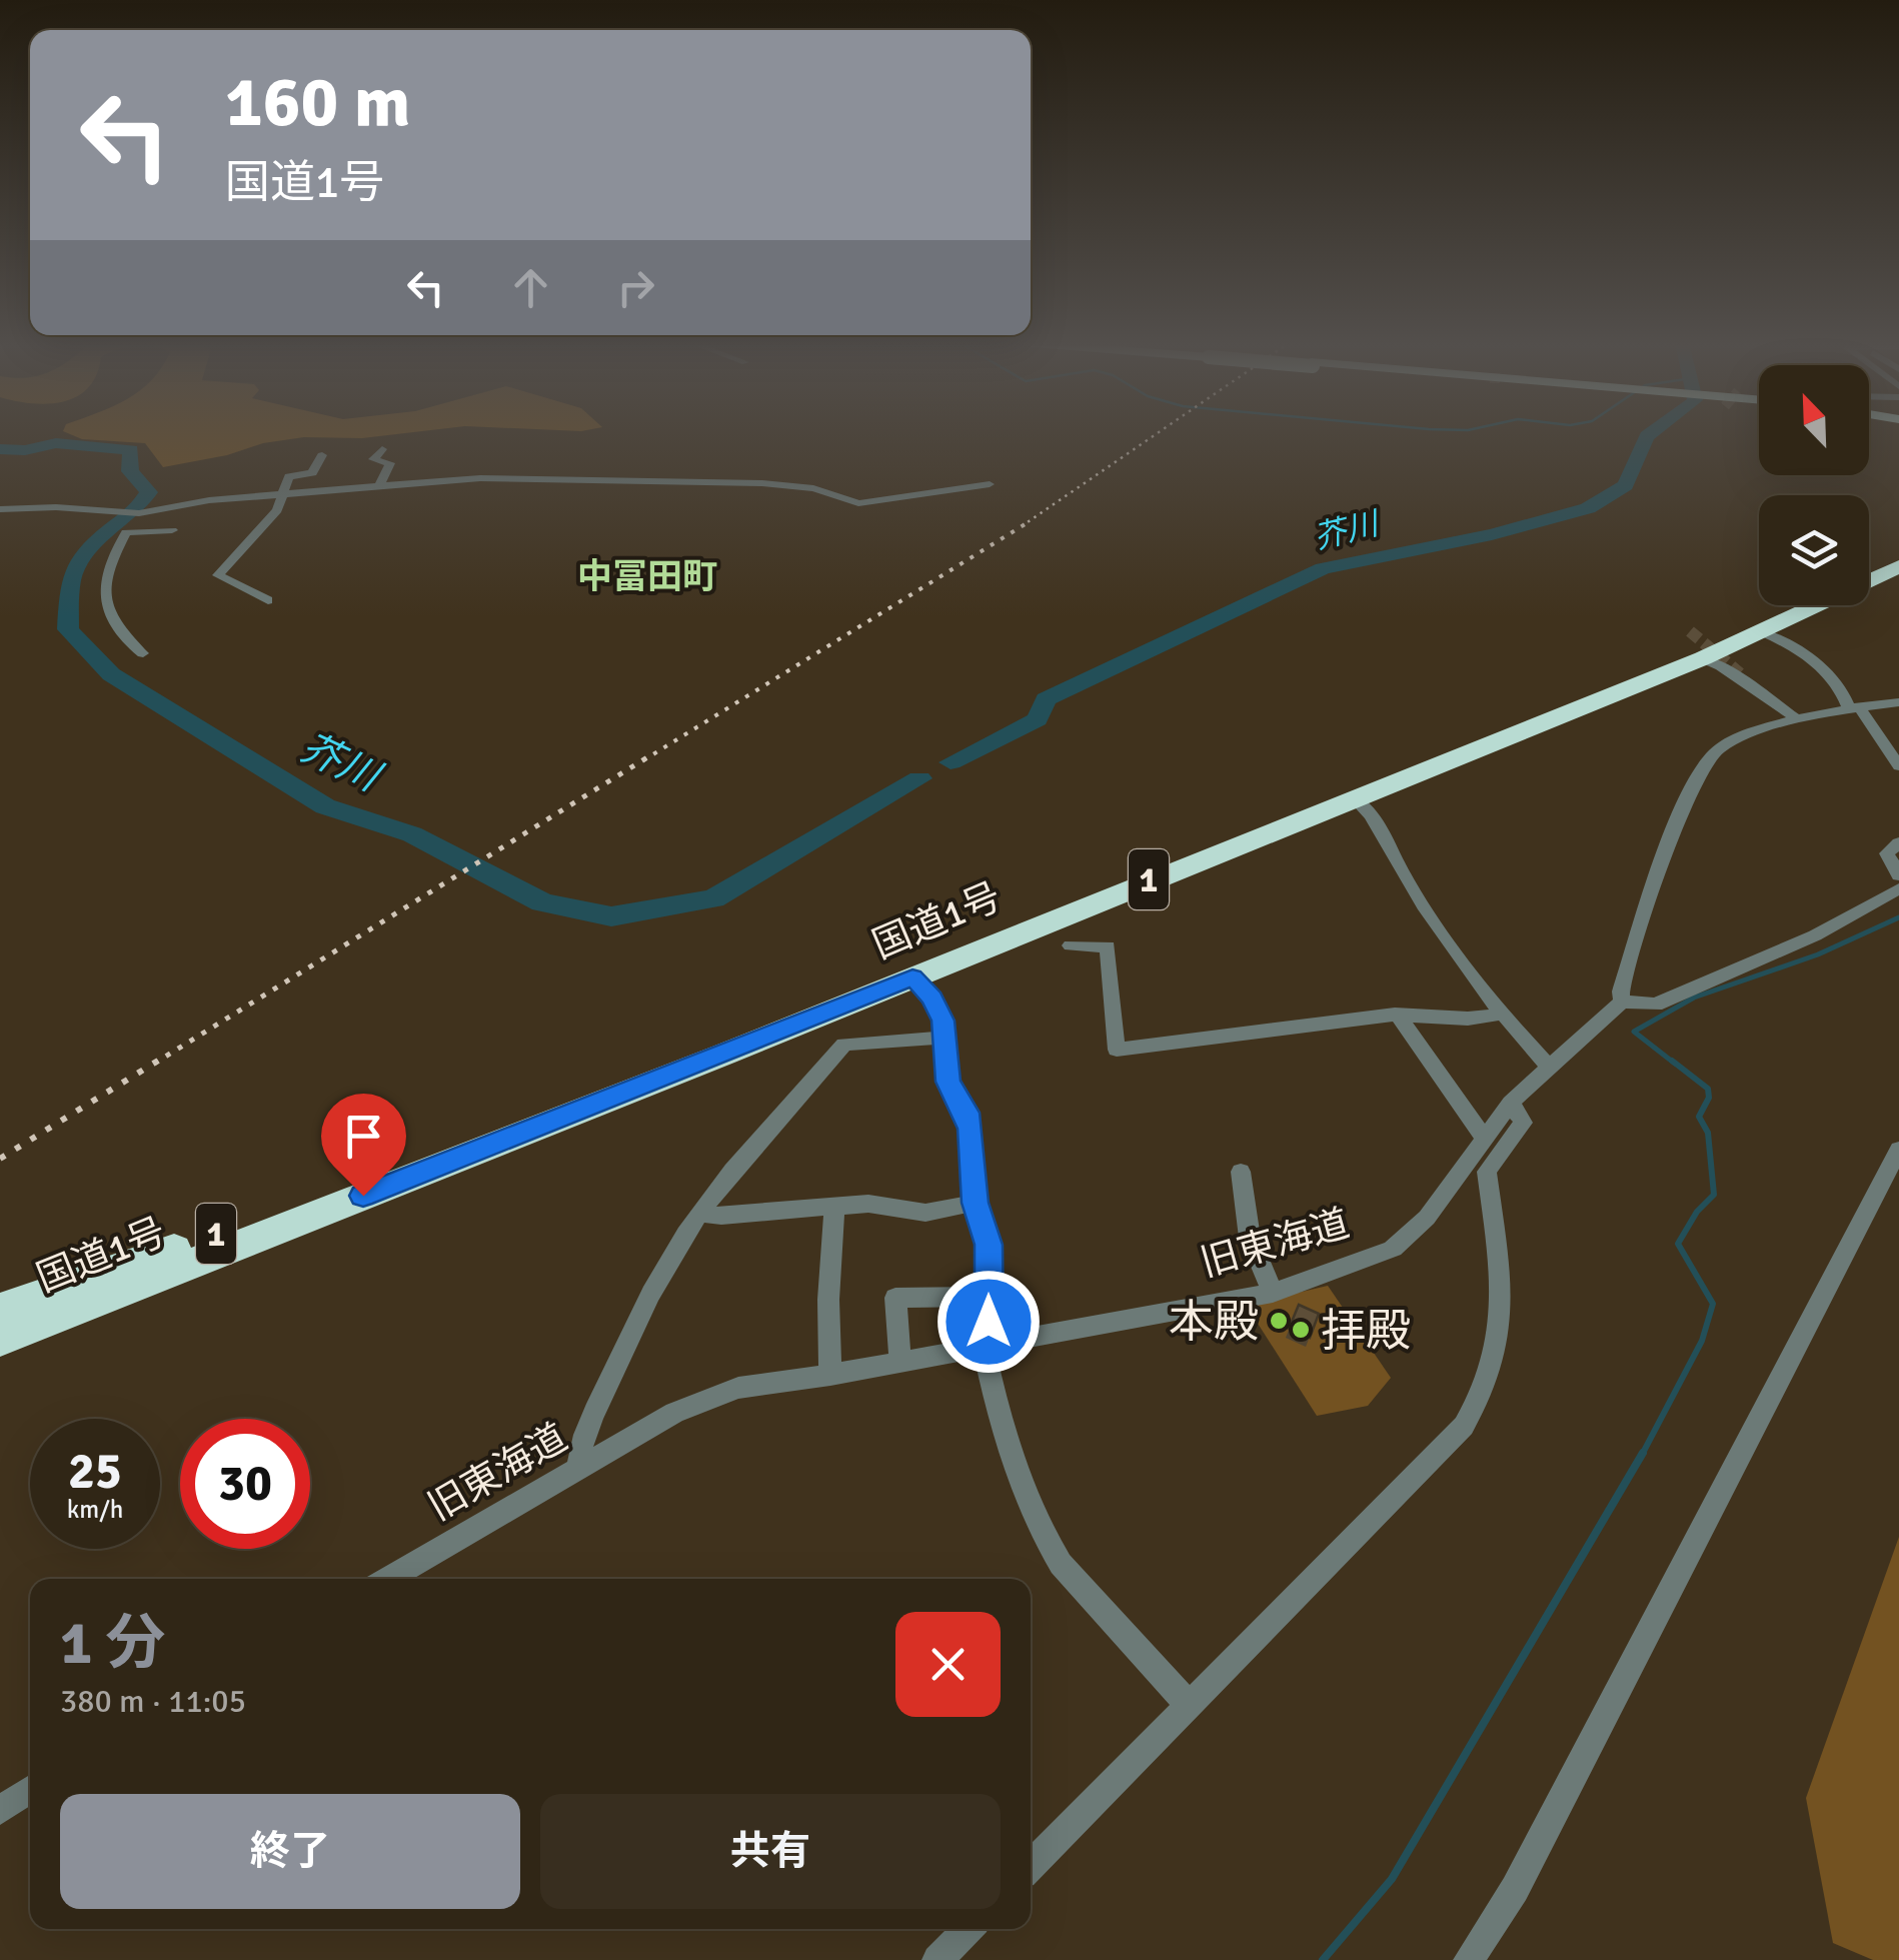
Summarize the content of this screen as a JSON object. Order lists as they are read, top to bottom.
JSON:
{
  "streets": {
    "highway": ["1", "国道1号"],
    "street": ["旧東海道"]
  },
  "districts": ["中冨田町"],
  "water": ["芥川"],
  "places": ["本殿", "拝殿"],
  "north": "top left",
  "page": {
    "turn": ["160 m", "国道1号"],
    "speed": "25 km/h",
    "limit": "30",
    "heading": ["1 分", "380 m · 11:05"],
    "buttons": ["終了", "共有"]
  }
}
